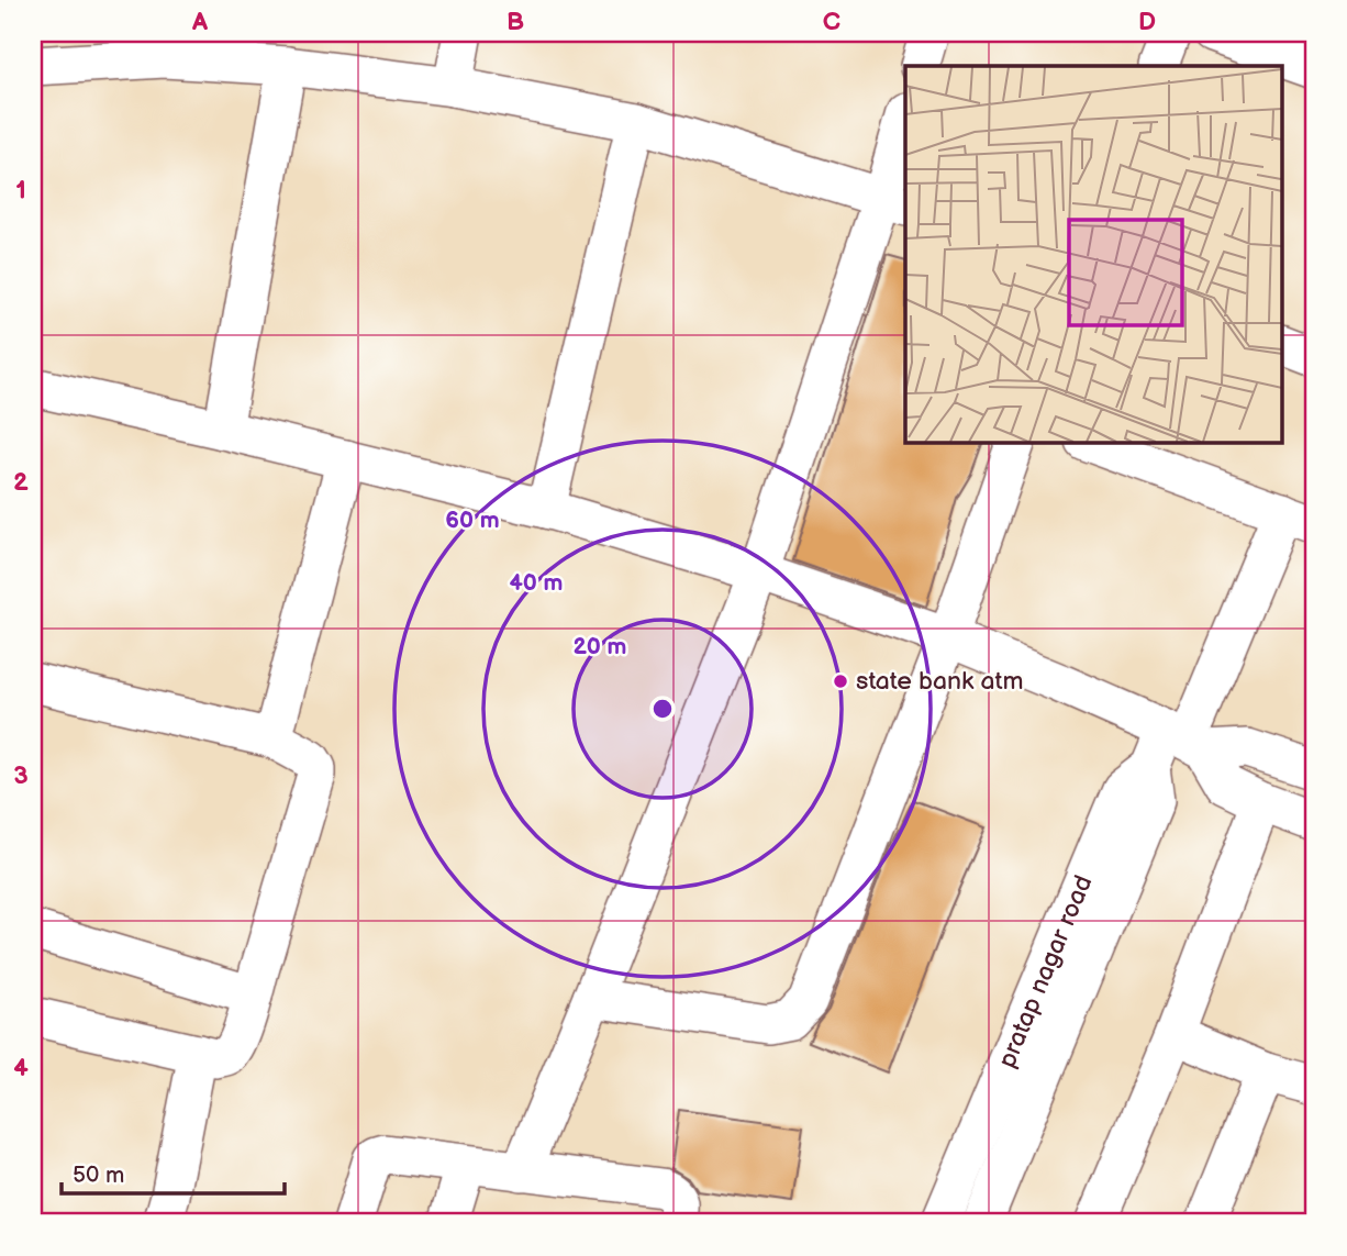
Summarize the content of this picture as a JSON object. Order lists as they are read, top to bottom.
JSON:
{
  "streets": {
    "street": ["pratap nagar road"]
  },
  "places": ["state bank atm"],
  "scale_bar": "50 m",
  "grid": {
    "columns": [
      "A",
      "B",
      "C",
      "D"
    ],
    "rows": [
      "1",
      "2",
      "3",
      "4"
    ]
  },
  "rings": ["60 m", "40 m", "20 m"]
}
